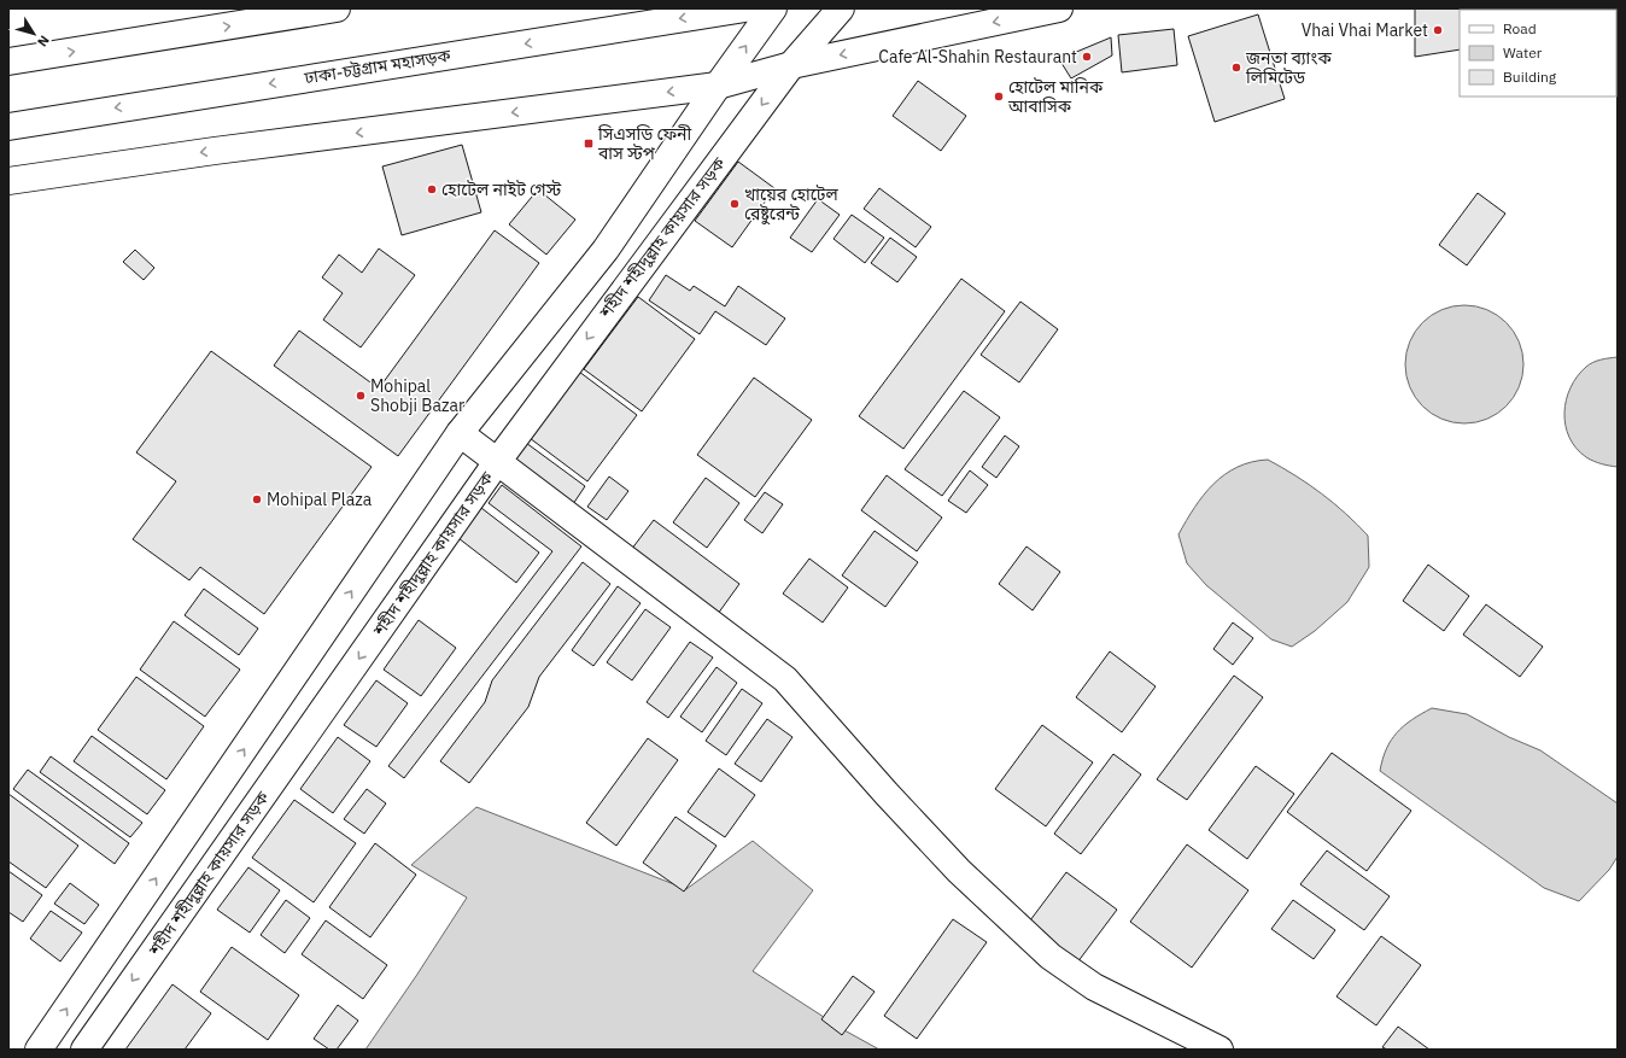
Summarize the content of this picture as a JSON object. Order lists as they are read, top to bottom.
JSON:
{
  "streets": {
    "main road": ["ঢাকা-চট্টগ্রাম মহাসড়ক", "শহীদ শহীদুল্লাহ কায়সার সড়ক"]
  },
  "places": {
    "other": [
      "Vhai Vhai Market",
      "Cafe Al-Shahin Restaurant",
      "জনতা ব্যাংক লিমিটেড",
      "হোটেল মানিক আবাসিক",
      "হোটেল নাইট গেস্ট",
      "খায়ের হোটেল রেষ্টুরেন্ট",
      "Mohipal Shobji Bazar",
      "Mohipal Plaza"
    ],
    "transit": ["সিএসডি ফেনী বাস স্টপ"]
  },
  "legend": ["Road", "Water", "Building"],
  "north": "bottom right"
}
